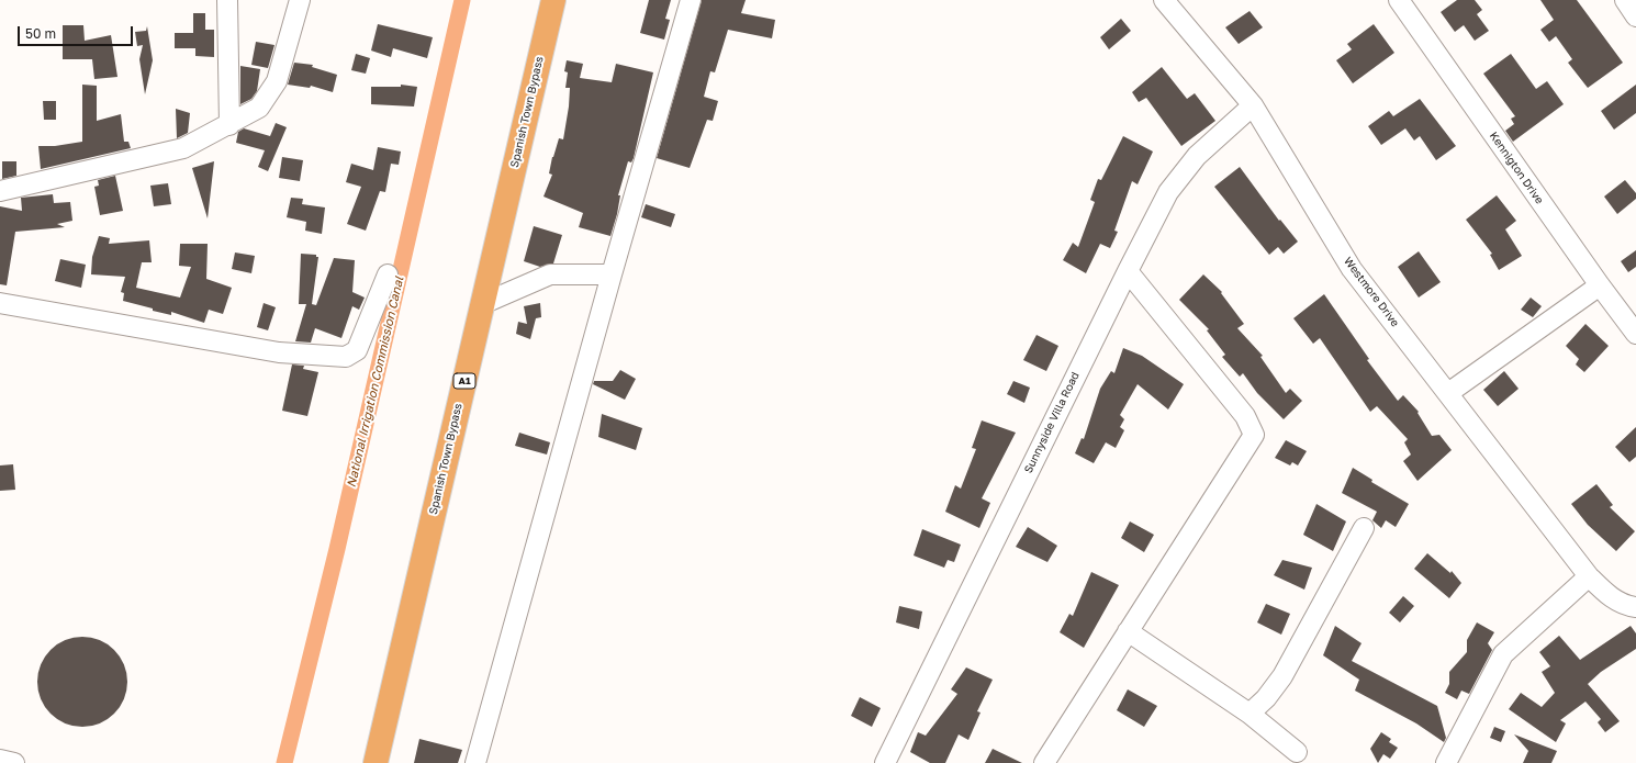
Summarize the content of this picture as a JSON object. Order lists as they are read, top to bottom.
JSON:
{
  "streets": {
    "main road": ["Spanish Town Bypass", "A1"],
    "street": ["Kennigton Drive", "Westmore Drive", "Sunnyside Villa Road"]
  },
  "crossings": [
    ["Westmore Drive", "Sunnyside Villa Road"]
  ],
  "water": ["National Irrigation Commission Canal"],
  "scale_bar": "50 m"
}
